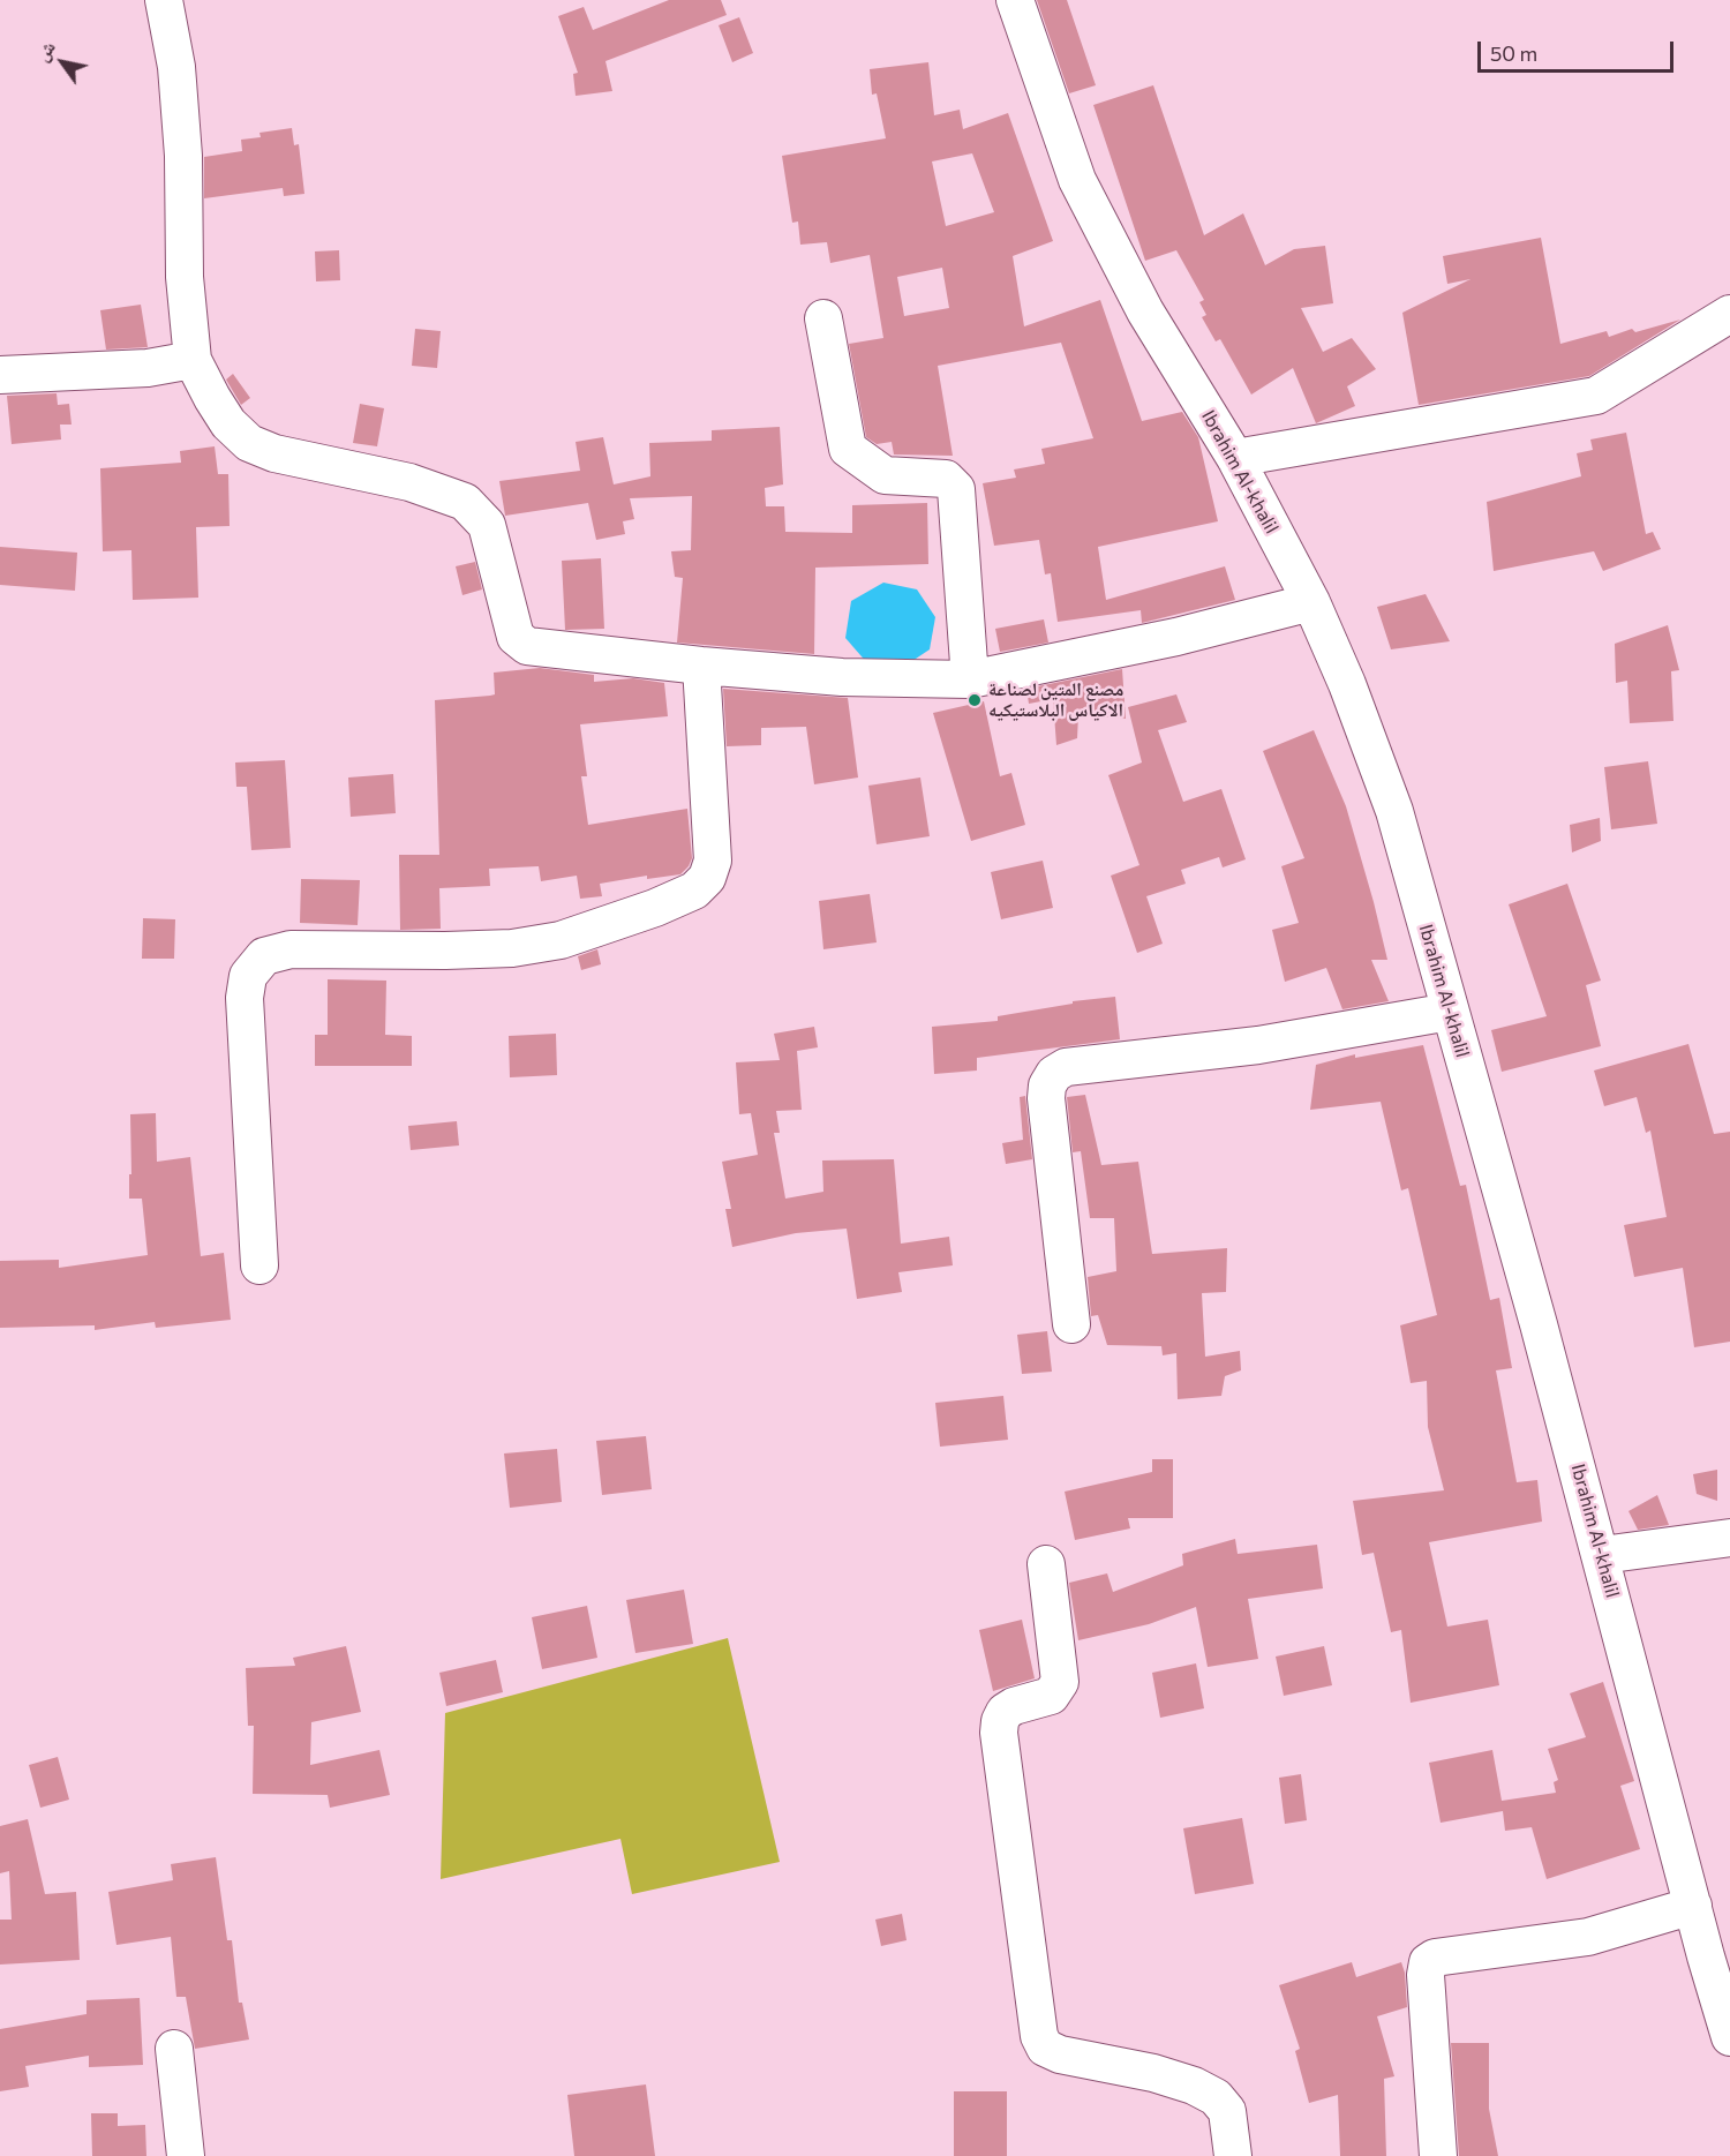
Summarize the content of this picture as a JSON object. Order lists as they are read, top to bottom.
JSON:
{
  "streets": {
    "street": ["Ibrahim Al-khalil"]
  },
  "places": ["مصنع المتين لصناعة الاكياس البلاستيكيه"],
  "scale_bar": "50 m",
  "north": "top left"
}
